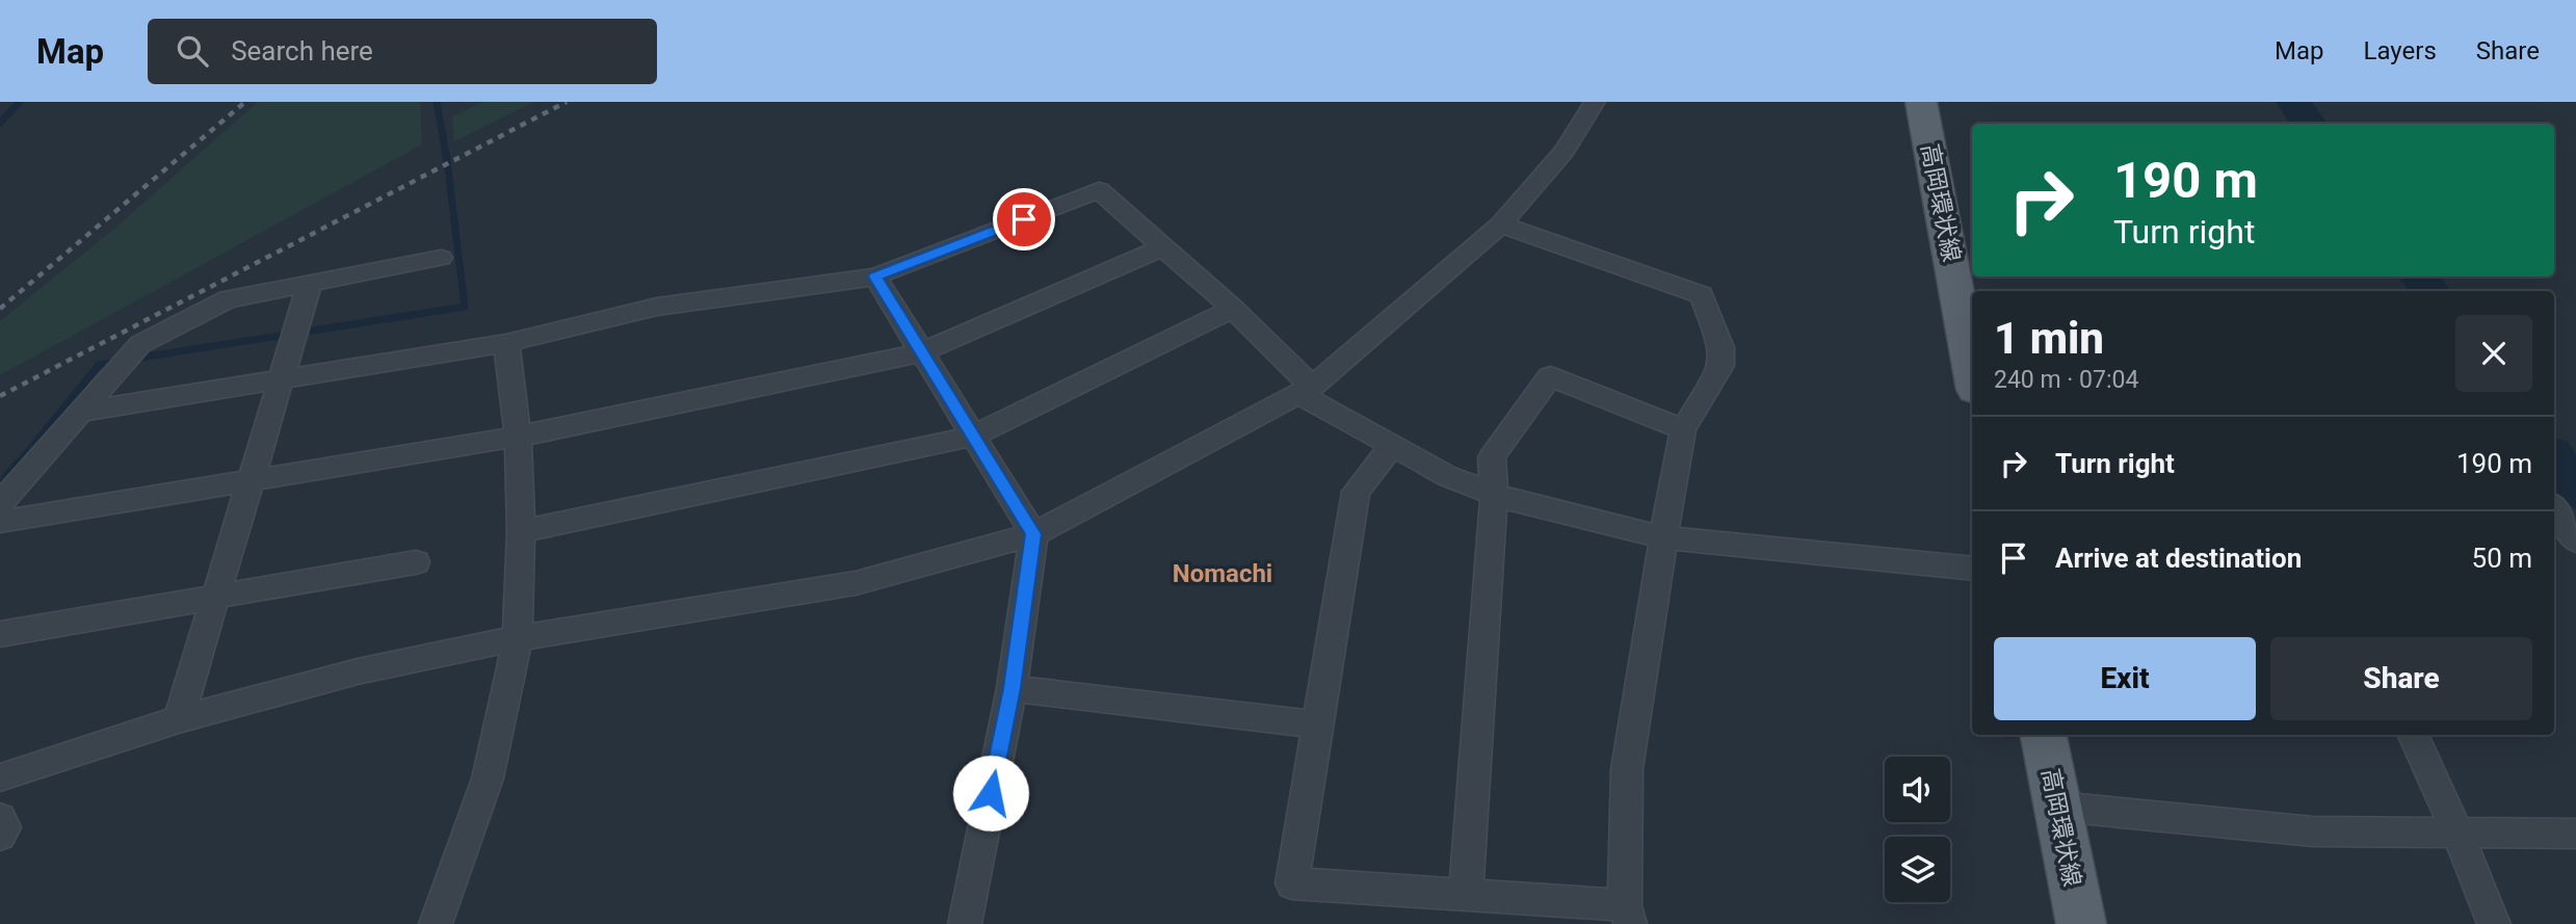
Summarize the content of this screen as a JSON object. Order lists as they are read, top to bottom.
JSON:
{
  "streets": {
    "main road": ["高岡環状線"]
  },
  "districts": ["Nomachi"],
  "page": {
    "header": "Map",
    "search": "Search here",
    "nav": ["Map", "Layers", "Share"],
    "turn": ["190 m", "Turn right"],
    "heading": ["1 min", "240 m · 07:04"],
    "list": [
      {
        "name": "Turn right",
        "value": "190 m"
      },
      {
        "name": "Arrive at destination",
        "value": "50 m"
      }
    ],
    "buttons": ["Exit", "Share"]
  }
}
